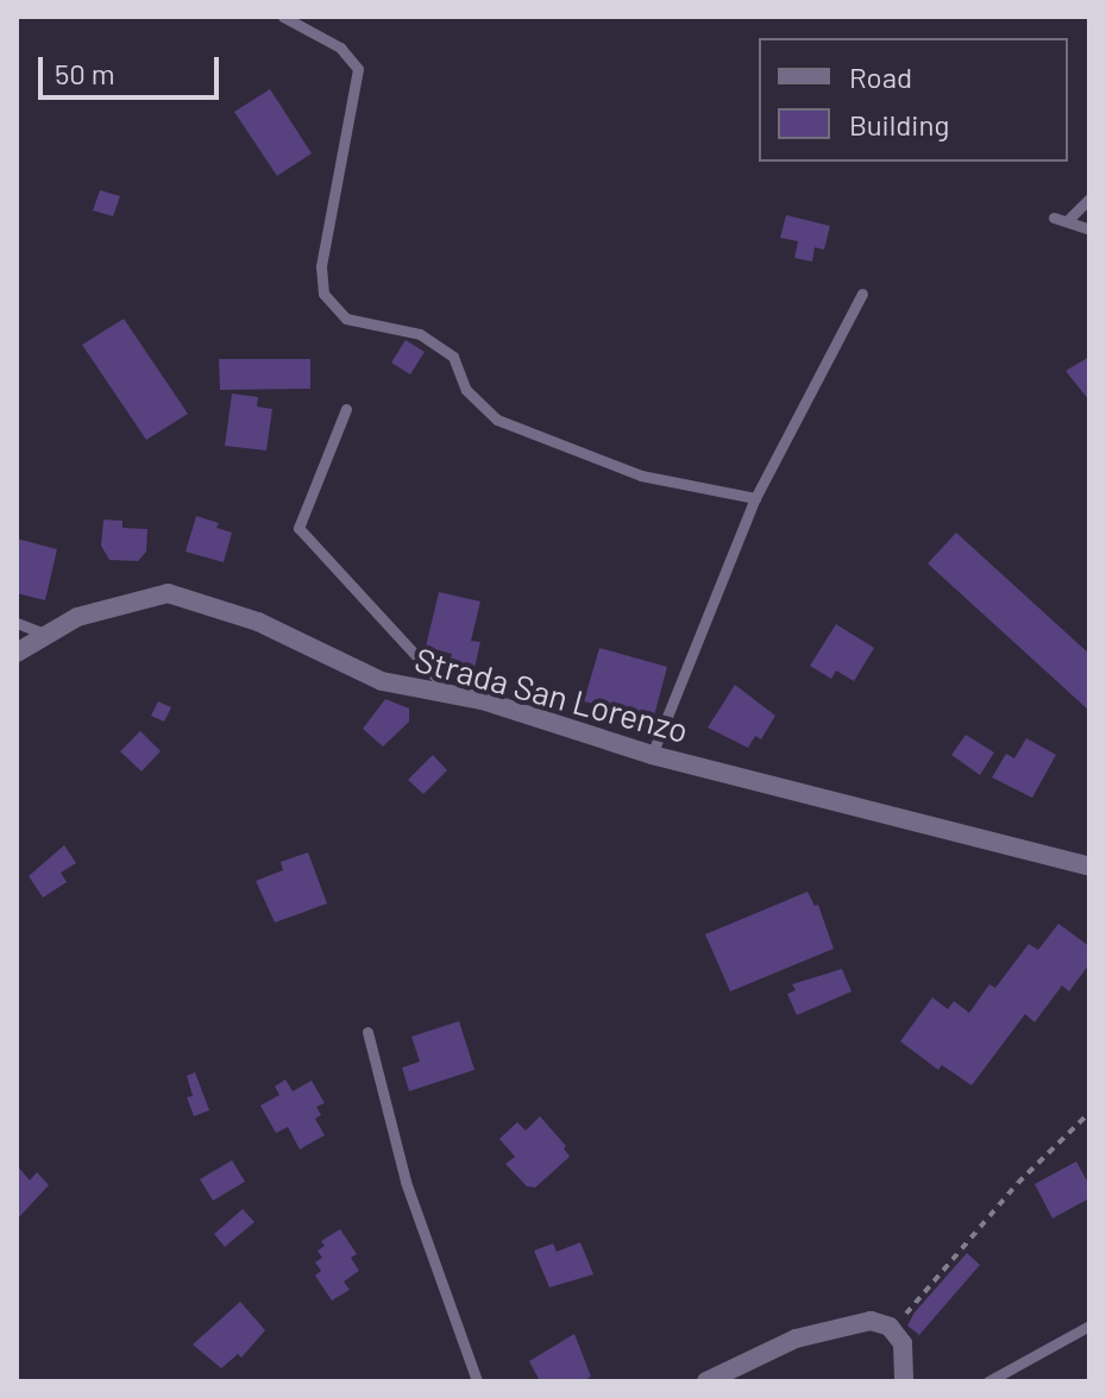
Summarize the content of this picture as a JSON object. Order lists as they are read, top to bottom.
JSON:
{
  "streets": {
    "street": ["Strada San Lorenzo"]
  },
  "legend": ["Road", "Building"],
  "scale_bar": "50 m"
}
